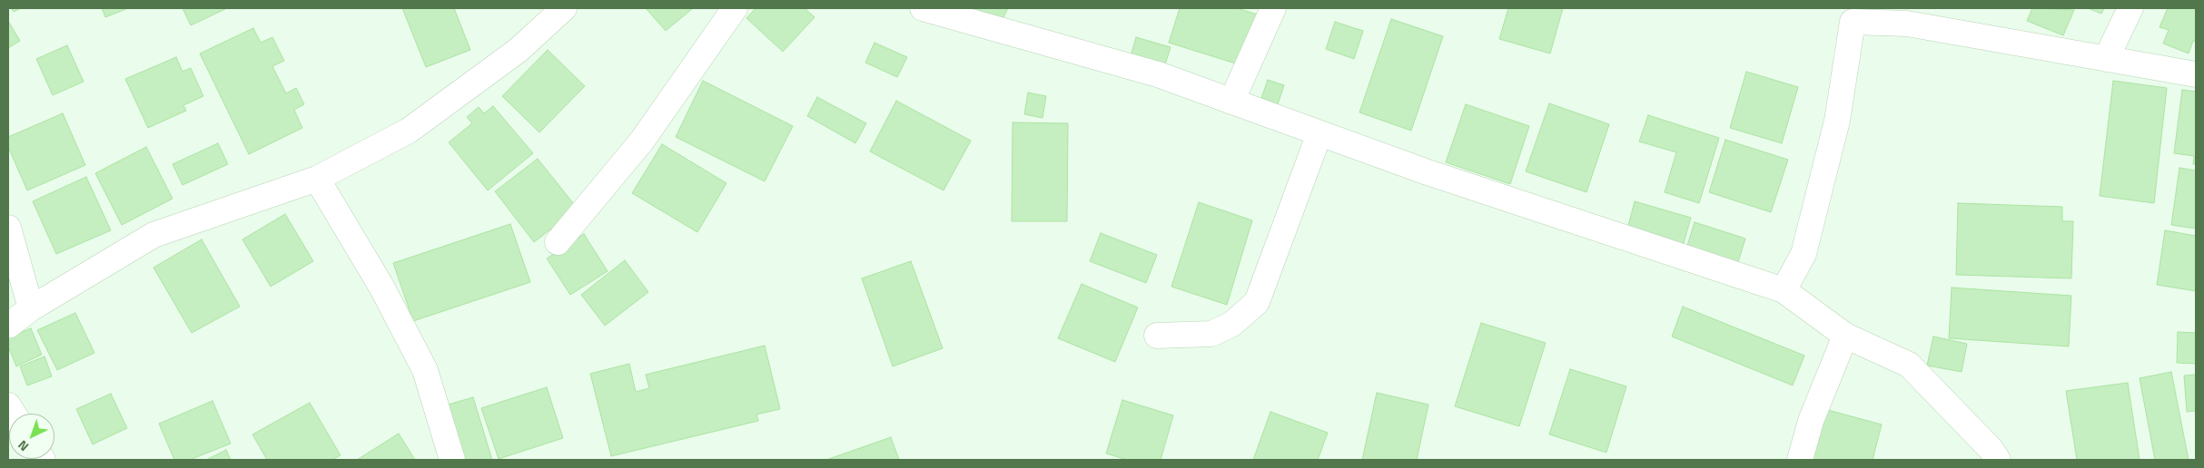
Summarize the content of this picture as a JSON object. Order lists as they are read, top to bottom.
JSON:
{
  "north": "bottom left"
}
